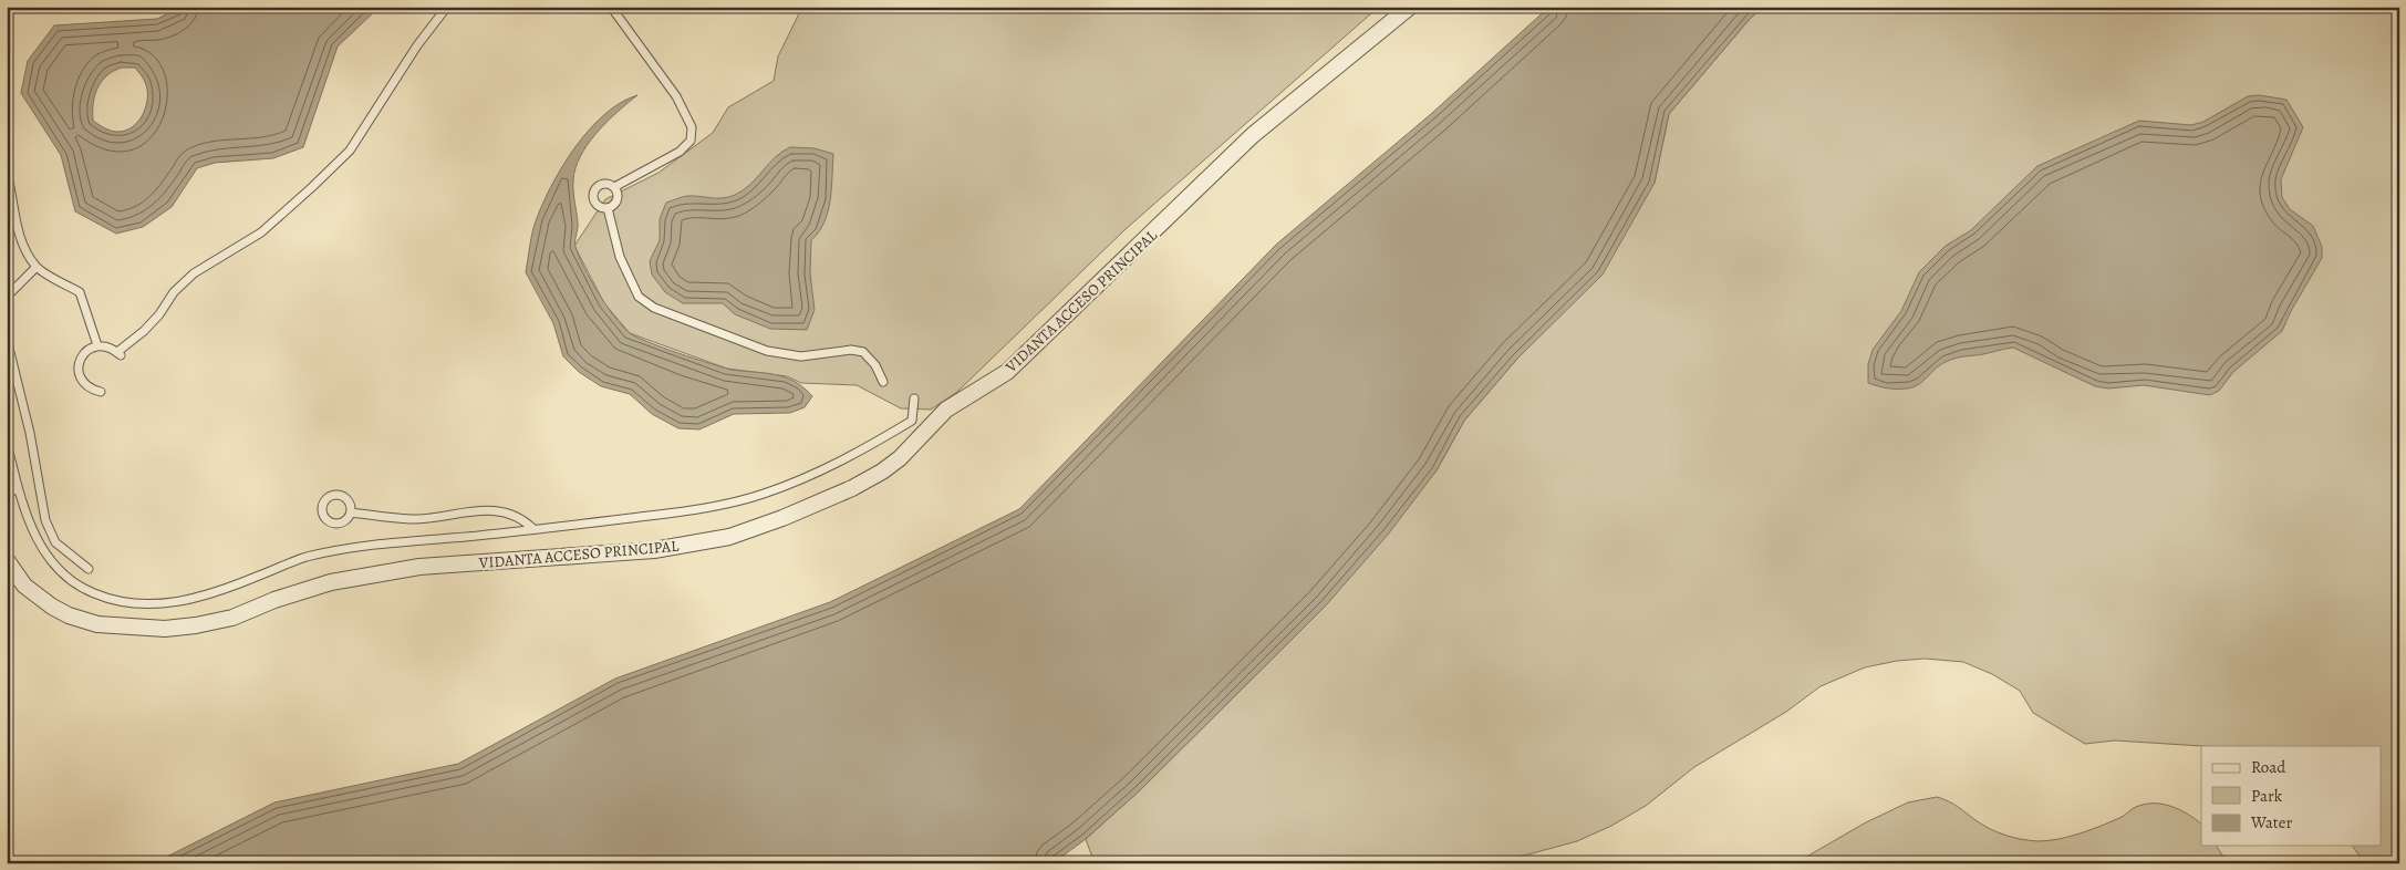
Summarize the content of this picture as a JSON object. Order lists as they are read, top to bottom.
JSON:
{
  "streets": {
    "street": ["VIDANTA ACCESO PRINCIPAL"]
  },
  "legend": ["Road", "Park", "Water"]
}
